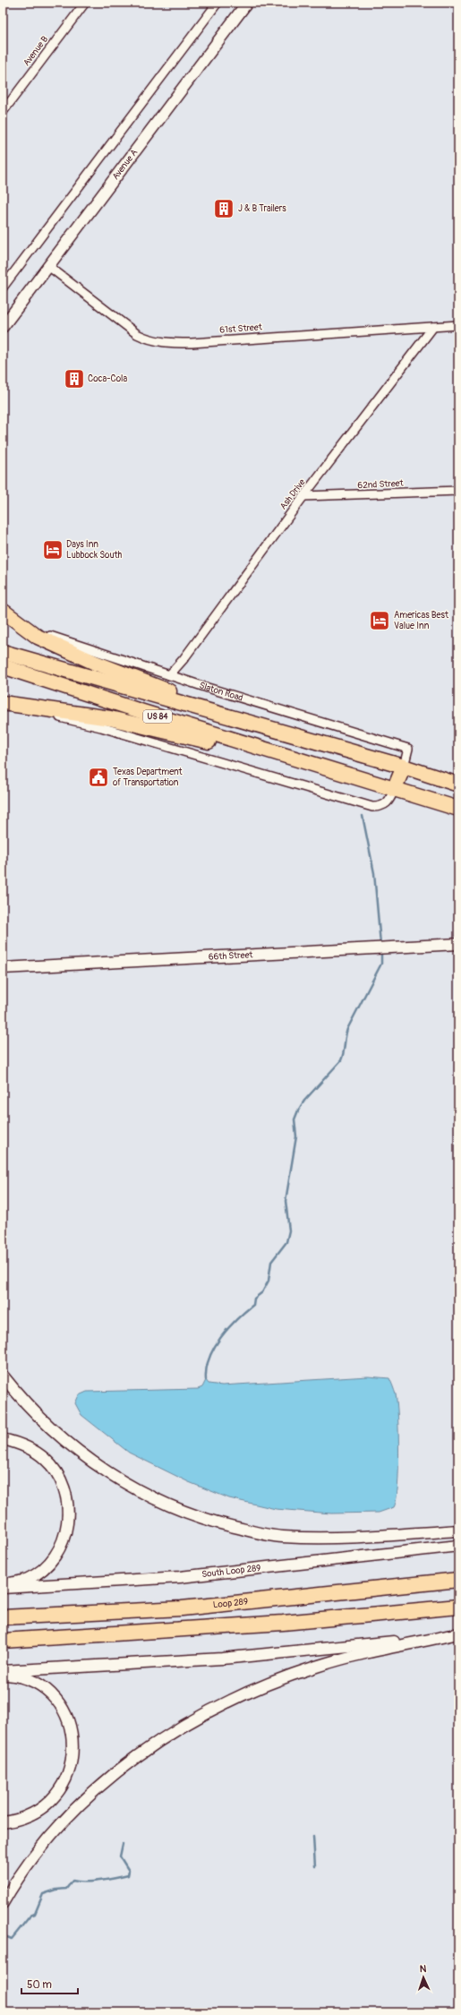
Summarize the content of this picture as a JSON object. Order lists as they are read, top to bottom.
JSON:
{
  "streets": {
    "highway": ["US 84", "Loop 289"],
    "main road": ["Avenue A", "66th Street", "South Loop 289"],
    "street": [
      "Avenue B",
      "61st Street",
      "62nd Street",
      "Ash Drive",
      "Slaton Road"
    ]
  },
  "crossings": [
    ["Avenue A", "61st Street"],
    ["61st Street", "Ash Drive"],
    ["62nd Street", "Ash Drive"],
    ["Ash Drive", "Slaton Road"],
    ["Slaton Road", "US 84"]
  ],
  "places": {
    "building": ["J & B Trailers", "Coca-Cola"],
    "hotel": ["Days Inn Lubbock South", "Americas Best Value Inn"],
    "public building": ["Texas Department of Transportation"]
  },
  "scale_bar": "50 m",
  "north": "top"
}
